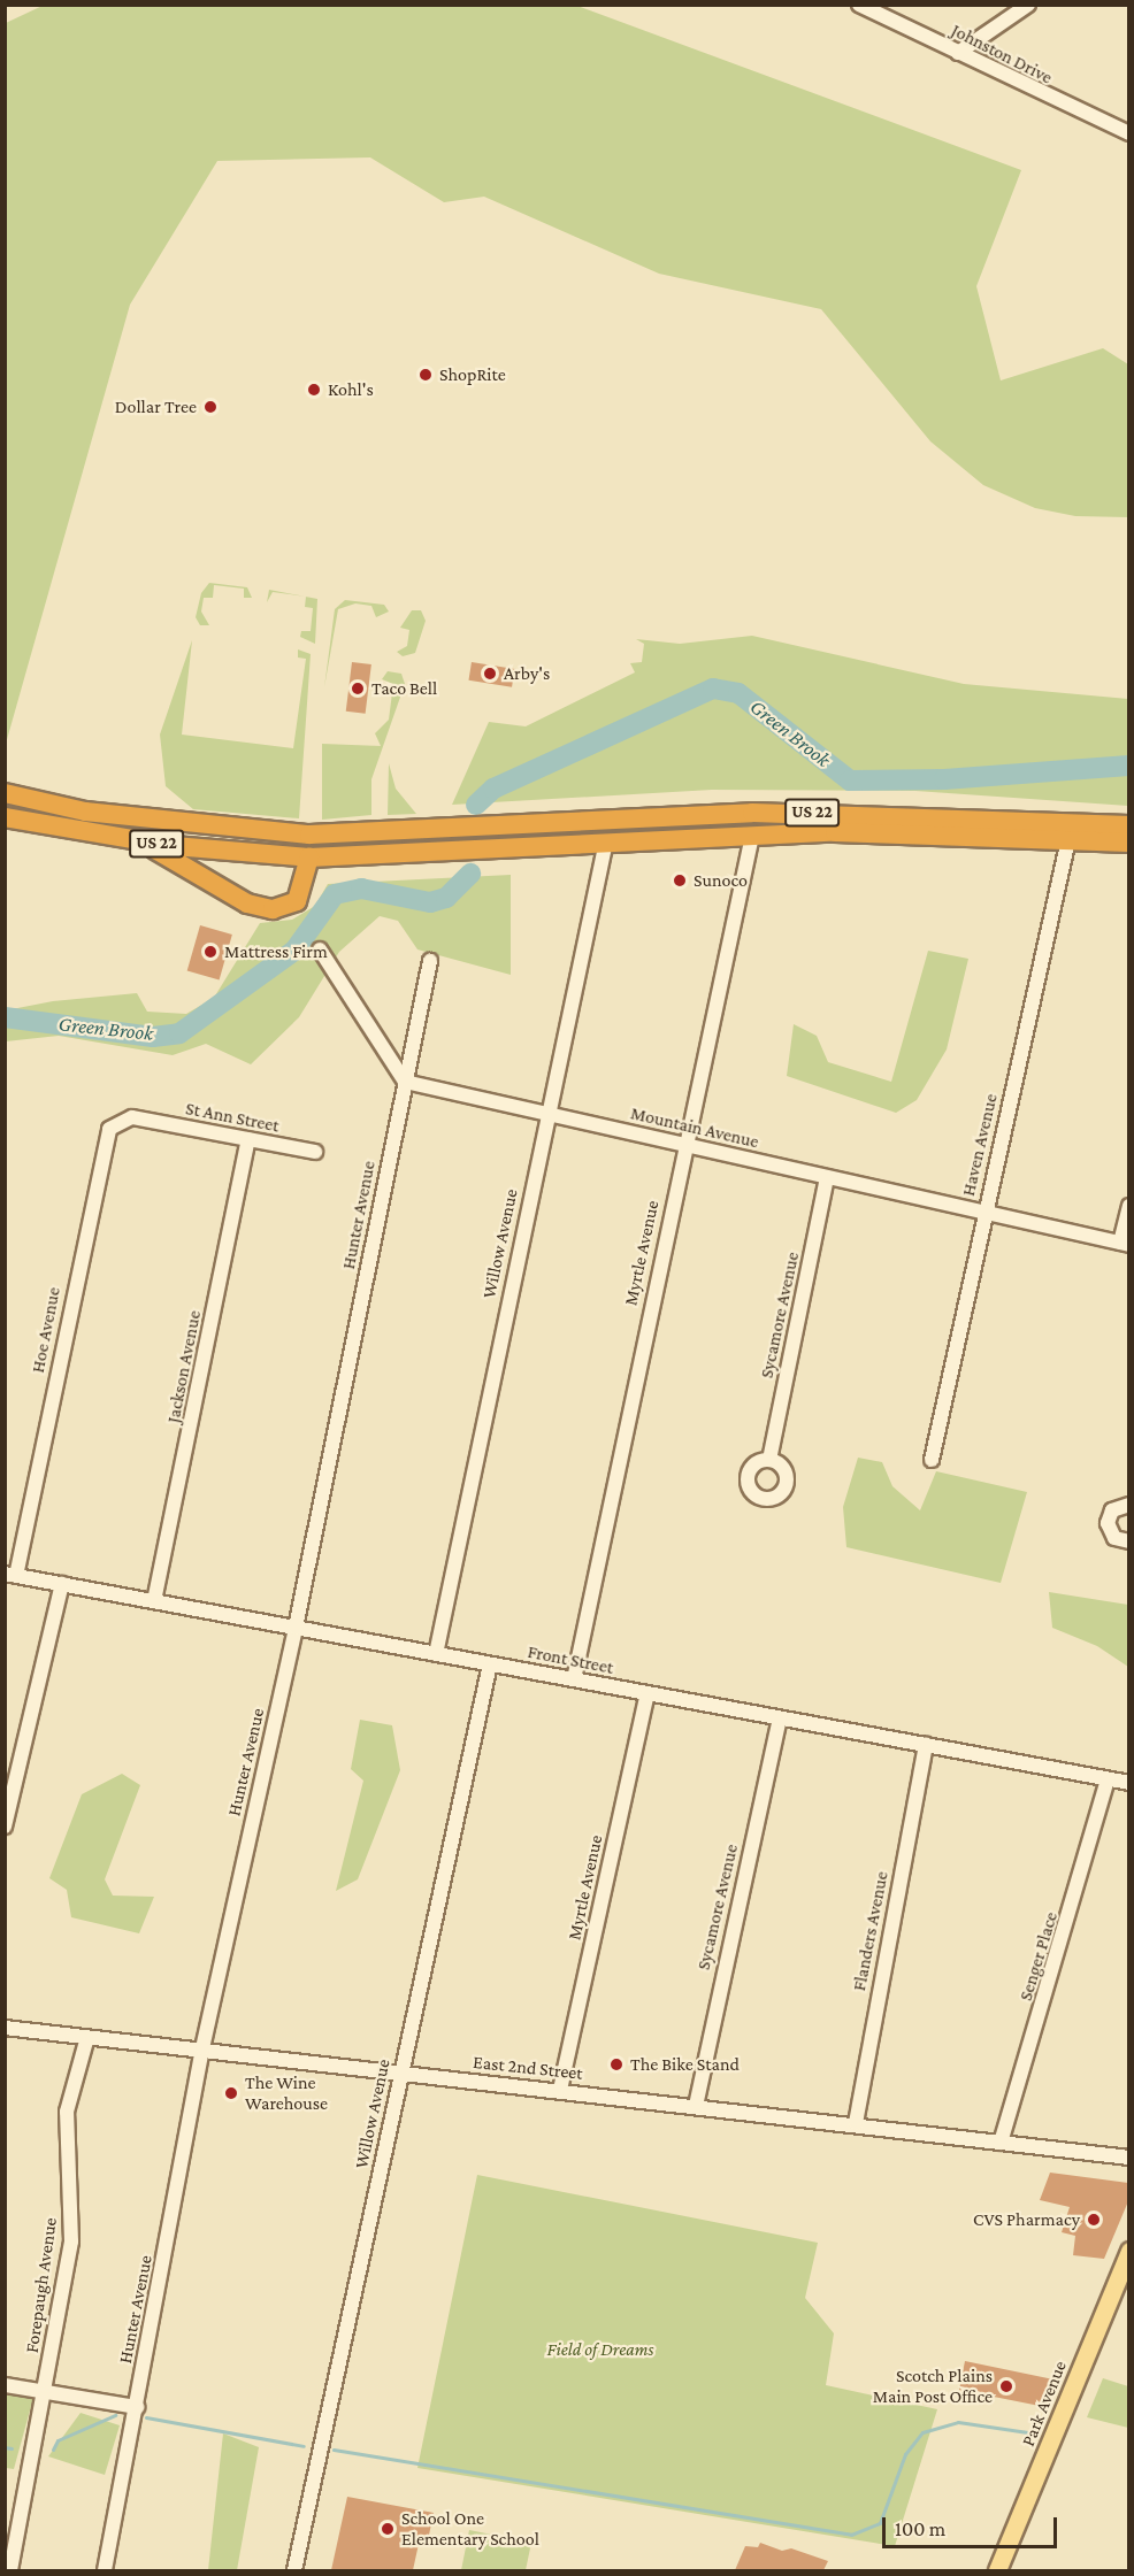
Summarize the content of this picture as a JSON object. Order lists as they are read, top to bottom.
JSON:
{
  "streets": {
    "highway": ["US 22"],
    "main road": ["Park Avenue"],
    "street": [
      "Johnston Drive",
      "St Ann Street",
      "Mountain Avenue",
      "Haven Avenue",
      "Hunter Avenue",
      "Willow Avenue",
      "Myrtle Avenue",
      "Sycamore Avenue",
      "Hoe Avenue",
      "Jackson Avenue",
      "Front Street",
      "Flanders Avenue",
      "Senger Place",
      "East 2nd Street",
      "Forepaugh Avenue"
    ]
  },
  "crossings": [
    ["US 22", "Haven Avenue"],
    ["US 22", "Willow Avenue"],
    ["US 22", "Myrtle Avenue"],
    ["St Ann Street", "Hoe Avenue"],
    ["St Ann Street", "Jackson Avenue"],
    ["Mountain Avenue", "Haven Avenue"],
    ["Mountain Avenue", "Hunter Avenue"],
    ["Mountain Avenue", "Willow Avenue"],
    ["Mountain Avenue", "Myrtle Avenue"],
    ["Mountain Avenue", "Sycamore Avenue"],
    ["Hunter Avenue", "Front Street"],
    ["Hunter Avenue", "East 2nd Street"],
    ["Willow Avenue", "Front Street"],
    ["Willow Avenue", "East 2nd Street"],
    ["Myrtle Avenue", "Front Street"],
    ["Myrtle Avenue", "East 2nd Street"],
    ["Sycamore Avenue", "Front Street"],
    ["Sycamore Avenue", "East 2nd Street"],
    ["Hoe Avenue", "Front Street"],
    ["Jackson Avenue", "Front Street"],
    ["Front Street", "Flanders Avenue"],
    ["Front Street", "Senger Place"],
    ["Flanders Avenue", "East 2nd Street"],
    ["Senger Place", "East 2nd Street"],
    ["East 2nd Street", "Forepaugh Avenue"]
  ],
  "water": ["Green Brook"],
  "parks": ["Field of Dreams"],
  "places": [
    "ShopRite",
    "Kohl's",
    "Dollar Tree",
    "Arby's",
    "Taco Bell",
    "Sunoco",
    "Mattress Firm",
    "The Bike Stand",
    "The Wine Warehouse",
    "CVS Pharmacy",
    "Scotch Plains Main Post Office",
    "School One Elementary School"
  ],
  "scale_bar": "100 m"
}
